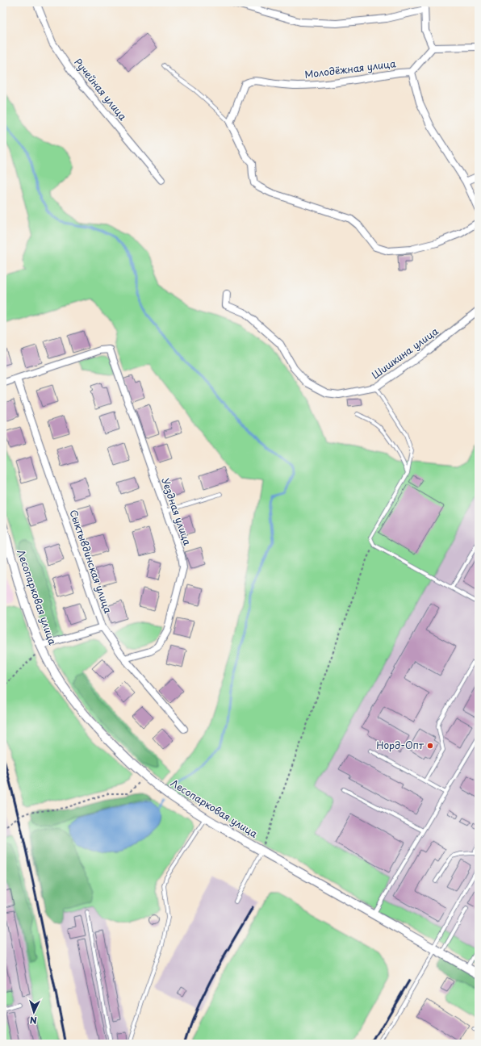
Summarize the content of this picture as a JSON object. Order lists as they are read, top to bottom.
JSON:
{
  "streets": {
    "street": [
      "Молодёжная улица",
      "Ручейная улица",
      "Шишкина улица",
      "Уездная улица",
      "Сыктывдинская улица",
      "Лесопарковая улица"
    ]
  },
  "crossings": [
    ["Уездная улица", "Сыктывдинская улица"]
  ],
  "places": ["Норд-Опт"],
  "north": "bottom"
}
